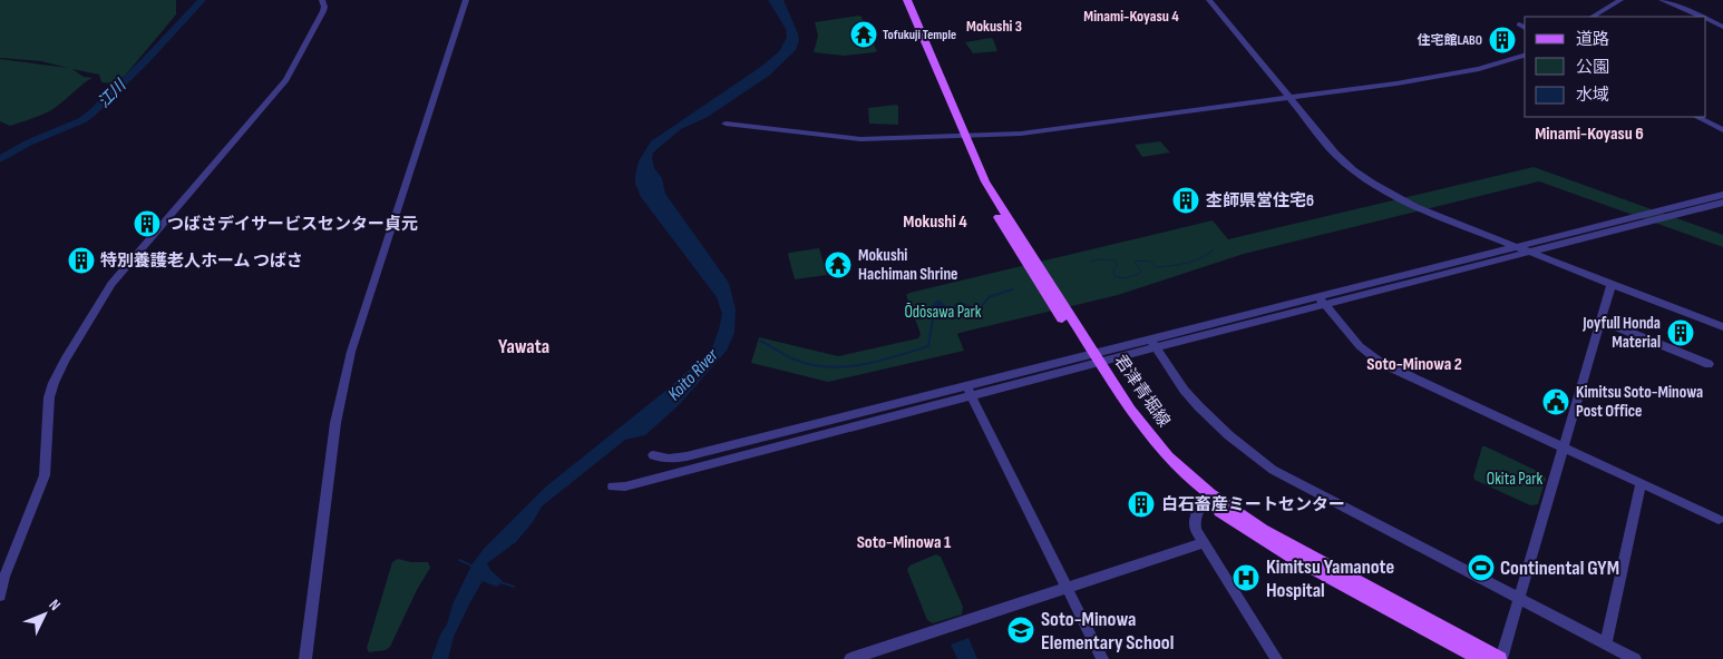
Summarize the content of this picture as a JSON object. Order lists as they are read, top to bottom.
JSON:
{
  "streets": {
    "main road": ["君津青堀線"]
  },
  "districts": [
    "Minami-Koyasu 4",
    "Mokushi 3",
    "Minami-Koyasu 6",
    "Mokushi 4",
    "Yawata",
    "Soto-Minowa 2",
    "Soto-Minowa 1"
  ],
  "water": ["江川", "Koito River"],
  "parks": ["Ōdōsawa Park", "Okita Park"],
  "places": {
    "temple": ["Tofukuji Temple", "Mokushi Hachiman Shrine"],
    "building": [
      "住宅館LABO",
      "杢師県営住宅6",
      "つばさデイサービスセンター貞元",
      "特別養護老人ホーム つばさ",
      "Joyfull Honda Material",
      "白石畜産ミートセンター"
    ],
    "public building": ["Kimitsu Soto-Minowa Post Office"],
    "sports": ["Continental GYM"],
    "hospital": ["Kimitsu Yamanote Hospital"],
    "school or university": ["Soto-Minowa Elementary School"]
  },
  "legend": ["道路", "公園", "水域"],
  "north": "top right"
}
